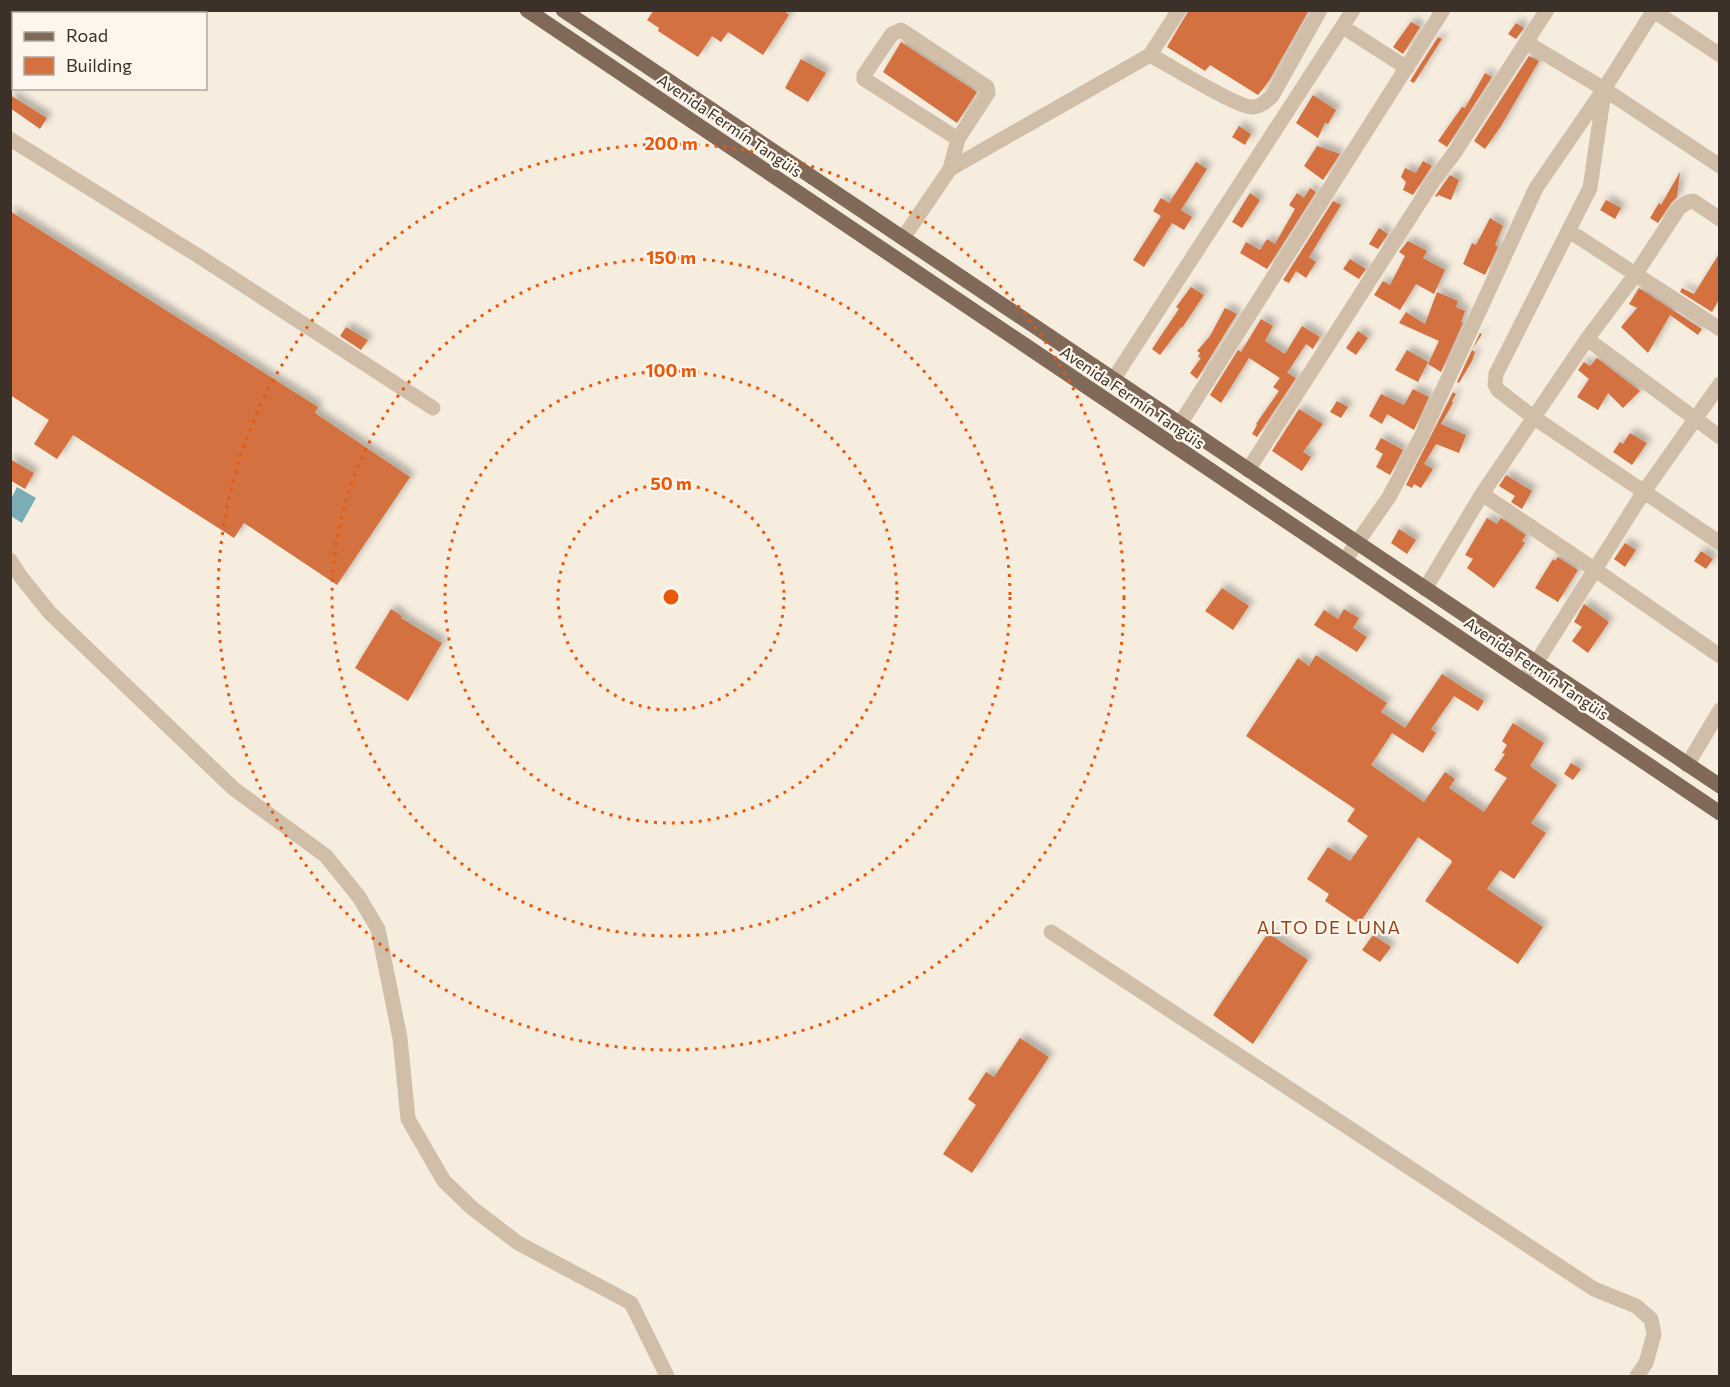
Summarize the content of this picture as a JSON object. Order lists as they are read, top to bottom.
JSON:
{
  "streets": {
    "main road": ["Avenida Fermín Tangüis"]
  },
  "districts": ["ALTO DE LUNA"],
  "legend": ["Road", "Building"],
  "rings": [
    "200 m",
    "150 m",
    "100 m",
    "50 m"
  ]
}
